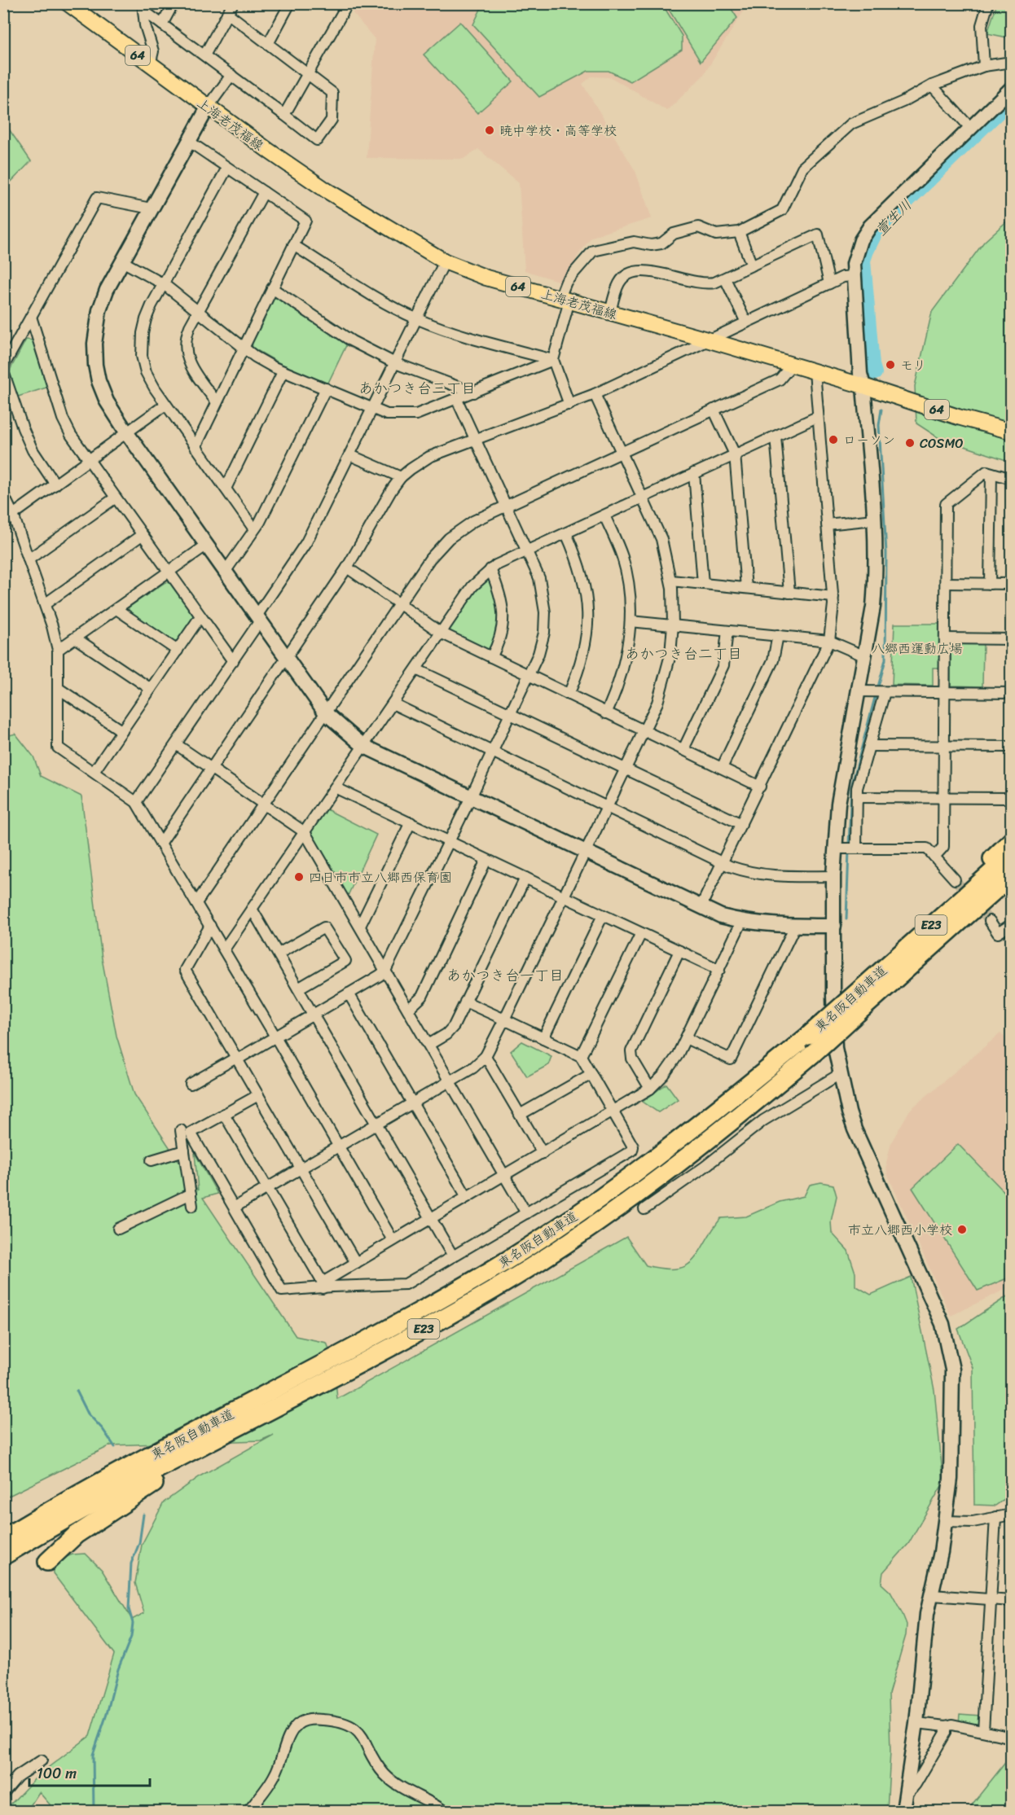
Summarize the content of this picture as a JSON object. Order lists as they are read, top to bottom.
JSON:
{
  "streets": {
    "highway": ["E23", "東名阪自動車道"],
    "main road": ["64", "上海老茂福線"]
  },
  "districts": ["あかつき台三丁目", "あかつき台二丁目", "あかつき台一丁目"],
  "water": ["萱生川"],
  "parks": ["八郷西運動広場"],
  "places": [
    "暁中学校・高等学校",
    "モリ",
    "ローソン",
    "COSMO",
    "四日市市立八郷西保育園",
    "市立八郷西小学校"
  ],
  "scale_bar": "100 m"
}
